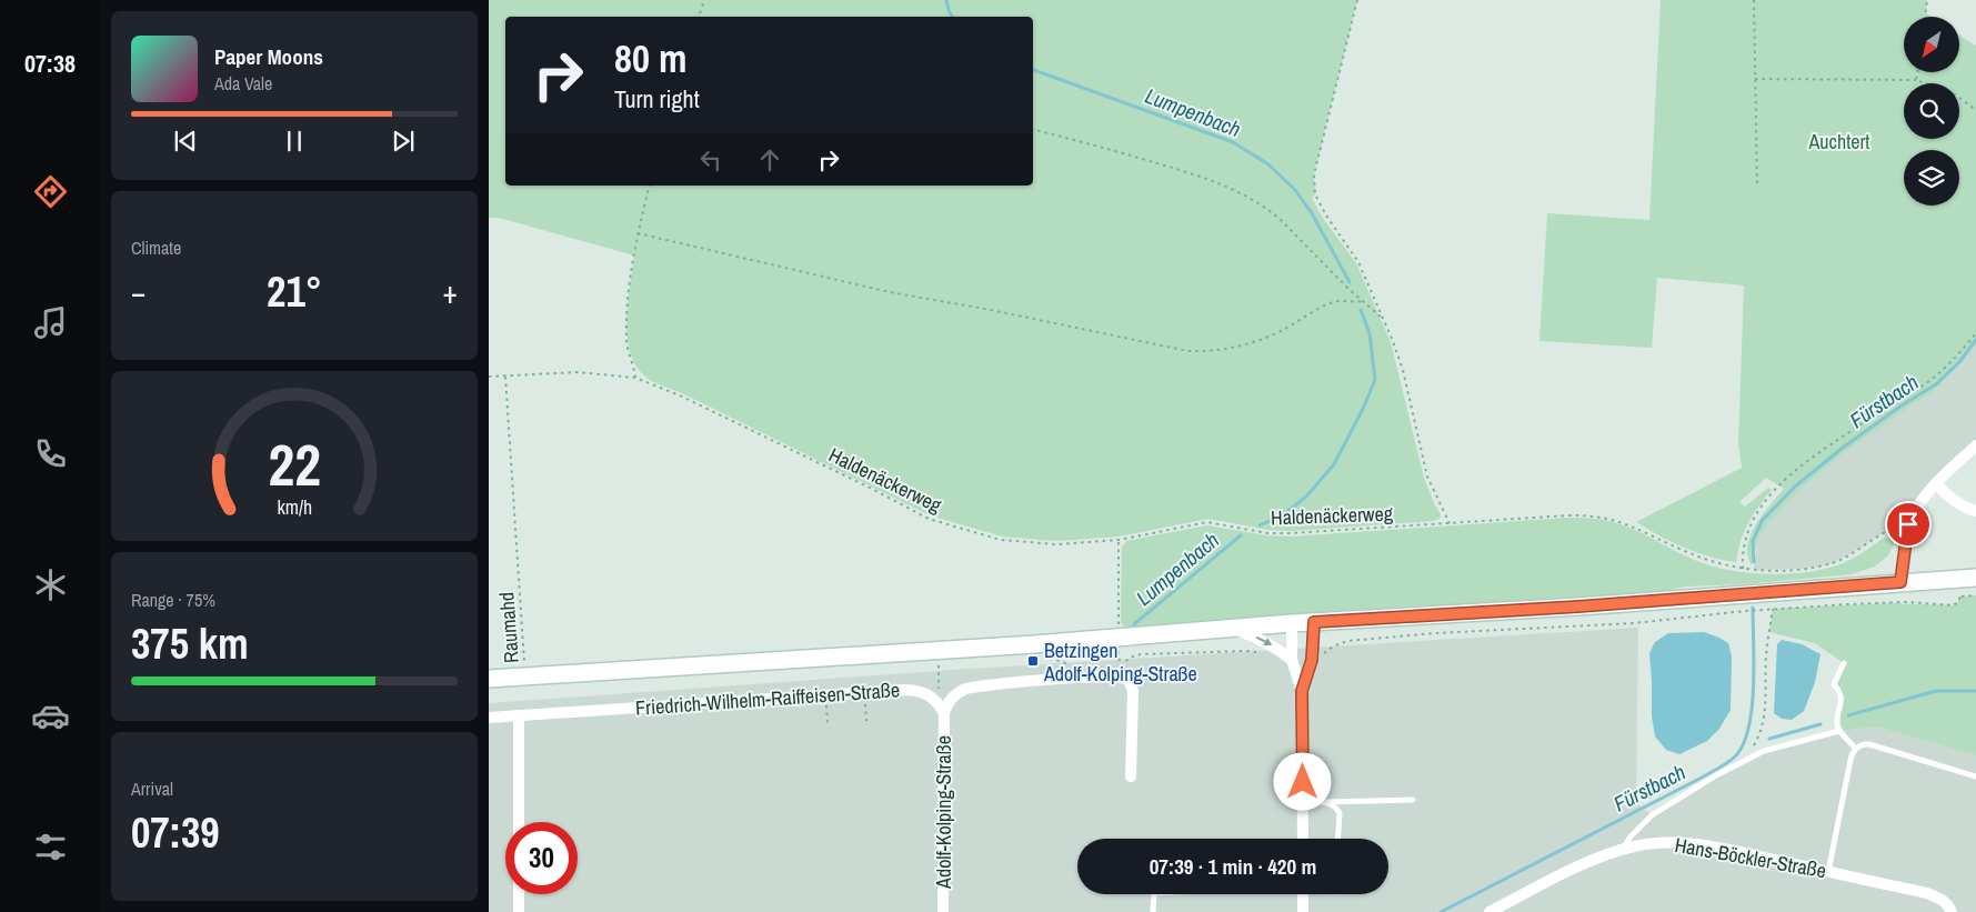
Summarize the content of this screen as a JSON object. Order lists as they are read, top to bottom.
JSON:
{
  "streets": {
    "street": ["Friedrich-Wilhelm-Raiffeisen-Straße", "Adolf-Kolping-Straße", "Hans-Böckler-Straße"],
    "path": ["Haldenäckerweg", "Raumahd"]
  },
  "crossings": [
    ["Haldenäckerweg", "Raumahd"]
  ],
  "water": ["Lumpenbach", "Fürstbach"],
  "parks": ["Auchtert"],
  "places": {
    "transit": ["Betzingen Adolf-Kolping-Straße"]
  },
  "north": "bottom left",
  "page": {
    "tabs": "07:38",
    "turn": ["80 m", "Turn right"],
    "song": ["Paper Moons", "Ada Vale"],
    "tile": [
      "Climate",
      ["Range · 75%", "375 km"],
      ["Arrival", "07:39"]
    ],
    "heat": ["−", "21°", "+"],
    "limit": "30",
    "trip": "07:39 · 1 min · 420 m",
    "gauge": ["22", "km/h"]
  }
}
